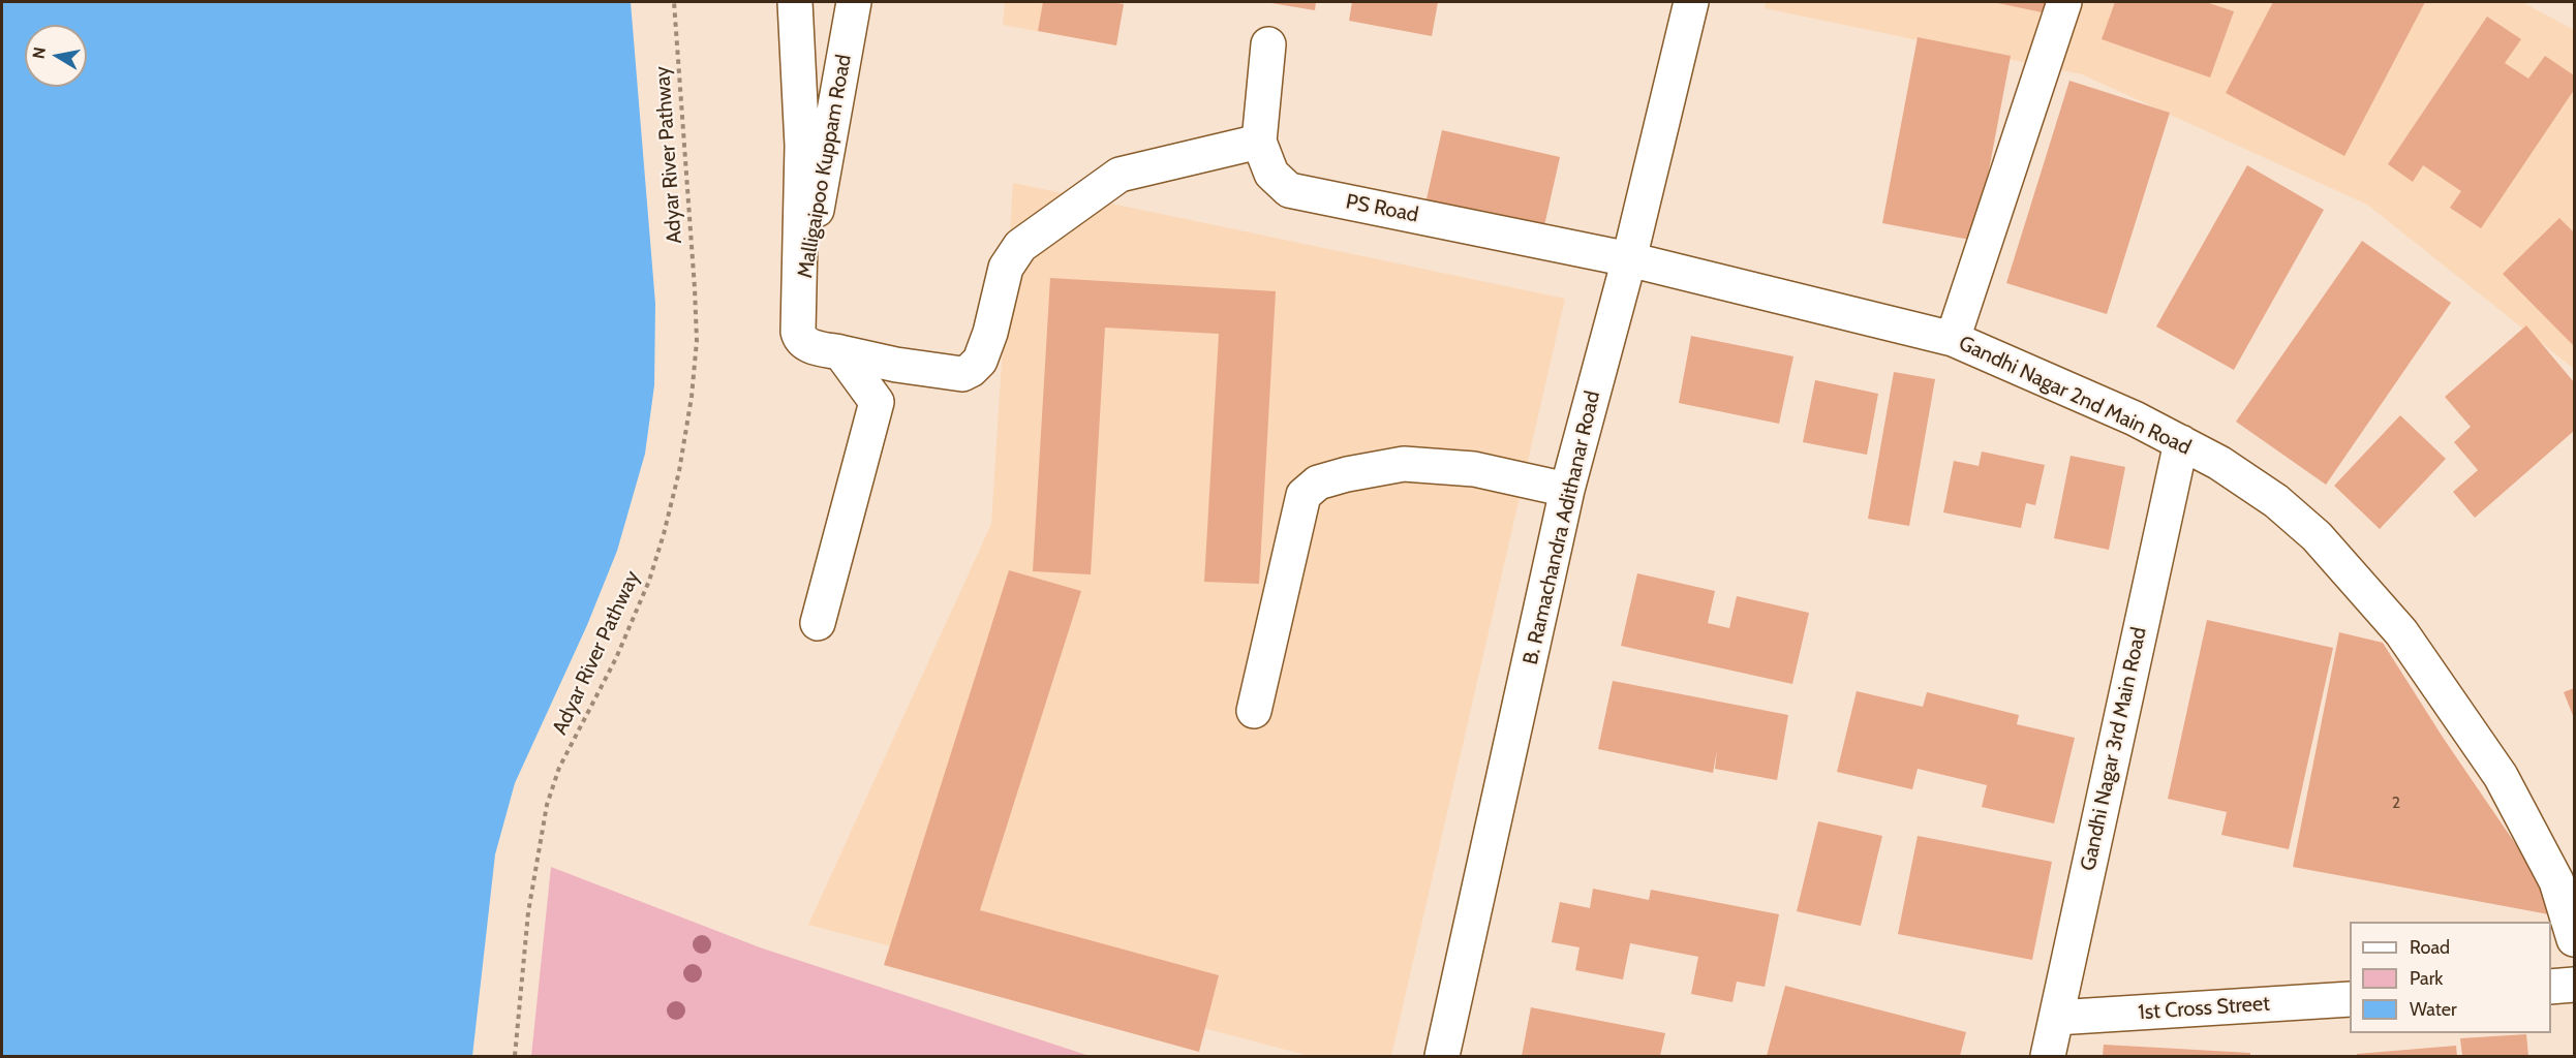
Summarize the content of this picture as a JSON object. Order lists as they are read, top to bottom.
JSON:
{
  "streets": {
    "street": [
      "Malligaipoo Kuppam Road",
      "PS Road",
      "Gandhi Nagar 2nd Main Road",
      "B. Ramachandra Adithanar Road",
      "Gandhi Nagar 3rd Main Road",
      "1st Cross Street"
    ],
    "path": ["Adyar River Pathway"]
  },
  "crossings": [
    ["PS Road", "Gandhi Nagar 2nd Main Road"],
    ["PS Road", "B. Ramachandra Adithanar Road"],
    ["Gandhi Nagar 2nd Main Road", "B. Ramachandra Adithanar Road"],
    ["Gandhi Nagar 2nd Main Road", "Gandhi Nagar 3rd Main Road"],
    ["Gandhi Nagar 3rd Main Road", "1st Cross Street"]
  ],
  "house_numbers": ["2"],
  "legend": ["Road", "Park", "Water"],
  "north": "left"
}
